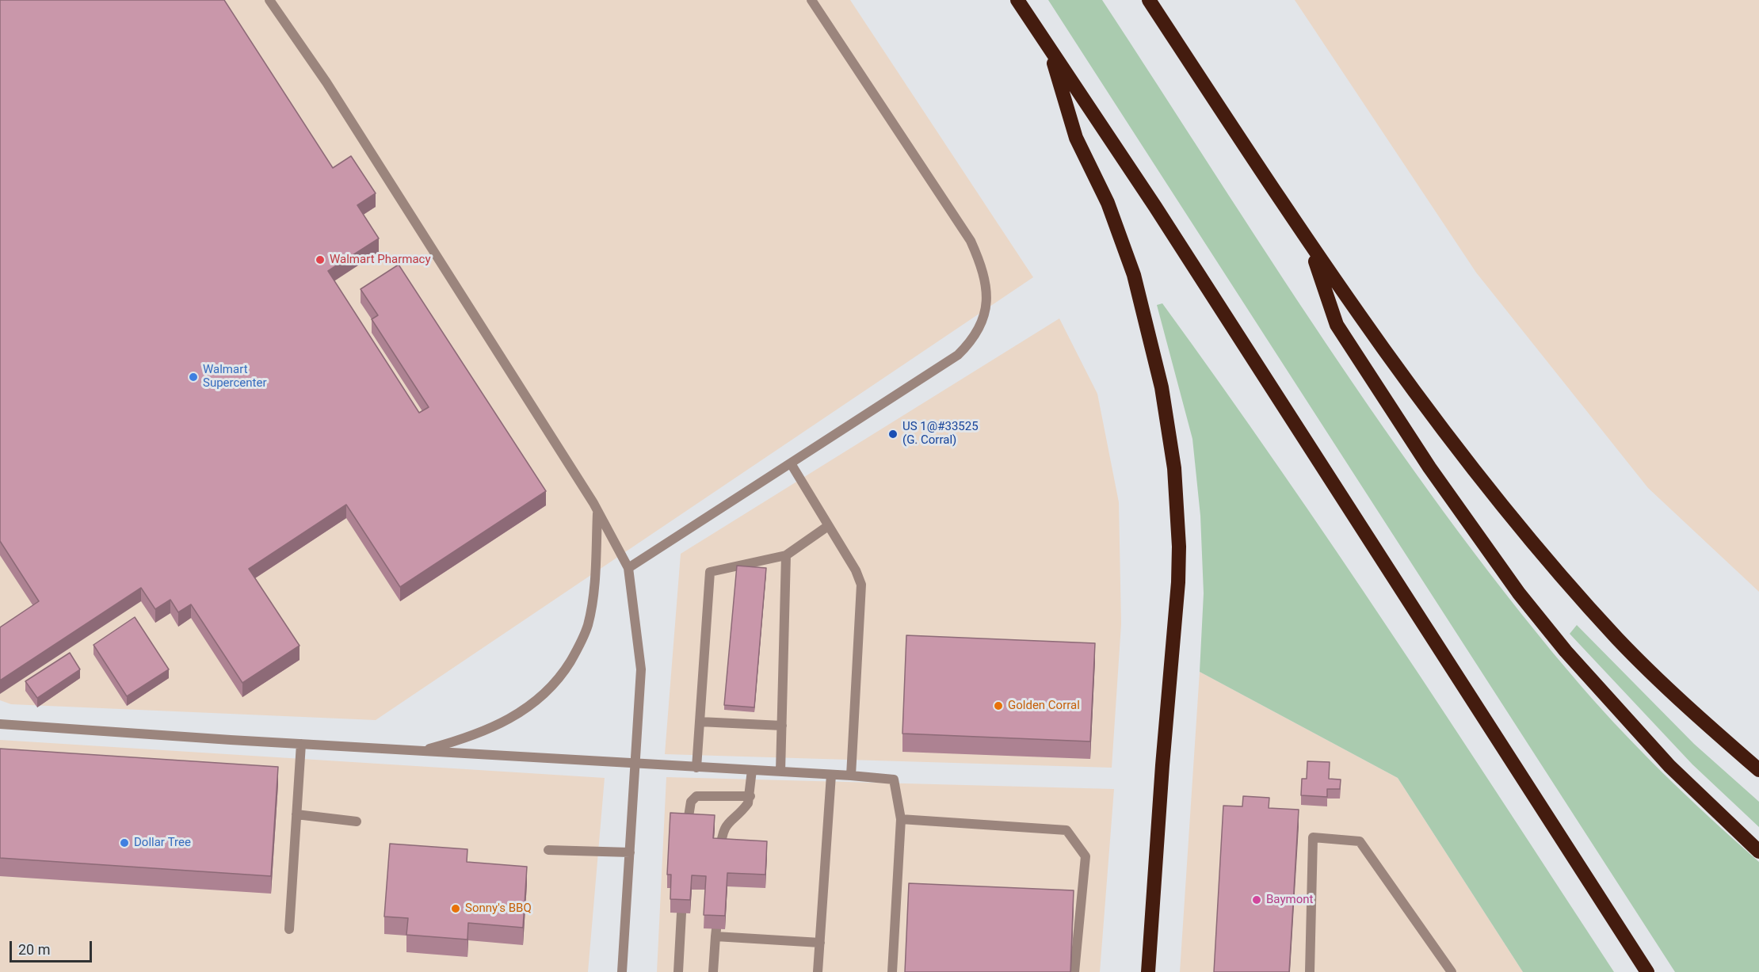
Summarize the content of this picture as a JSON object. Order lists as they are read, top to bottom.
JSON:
{
  "places": [
    "Walmart Pharmacy",
    "Walmart Supercenter",
    "US 1@#33525 (G. Corral)",
    "Golden Corral",
    "Dollar Tree",
    "Baymont",
    "Sonny's BBQ"
  ],
  "scale_bar": "20 m"
}
